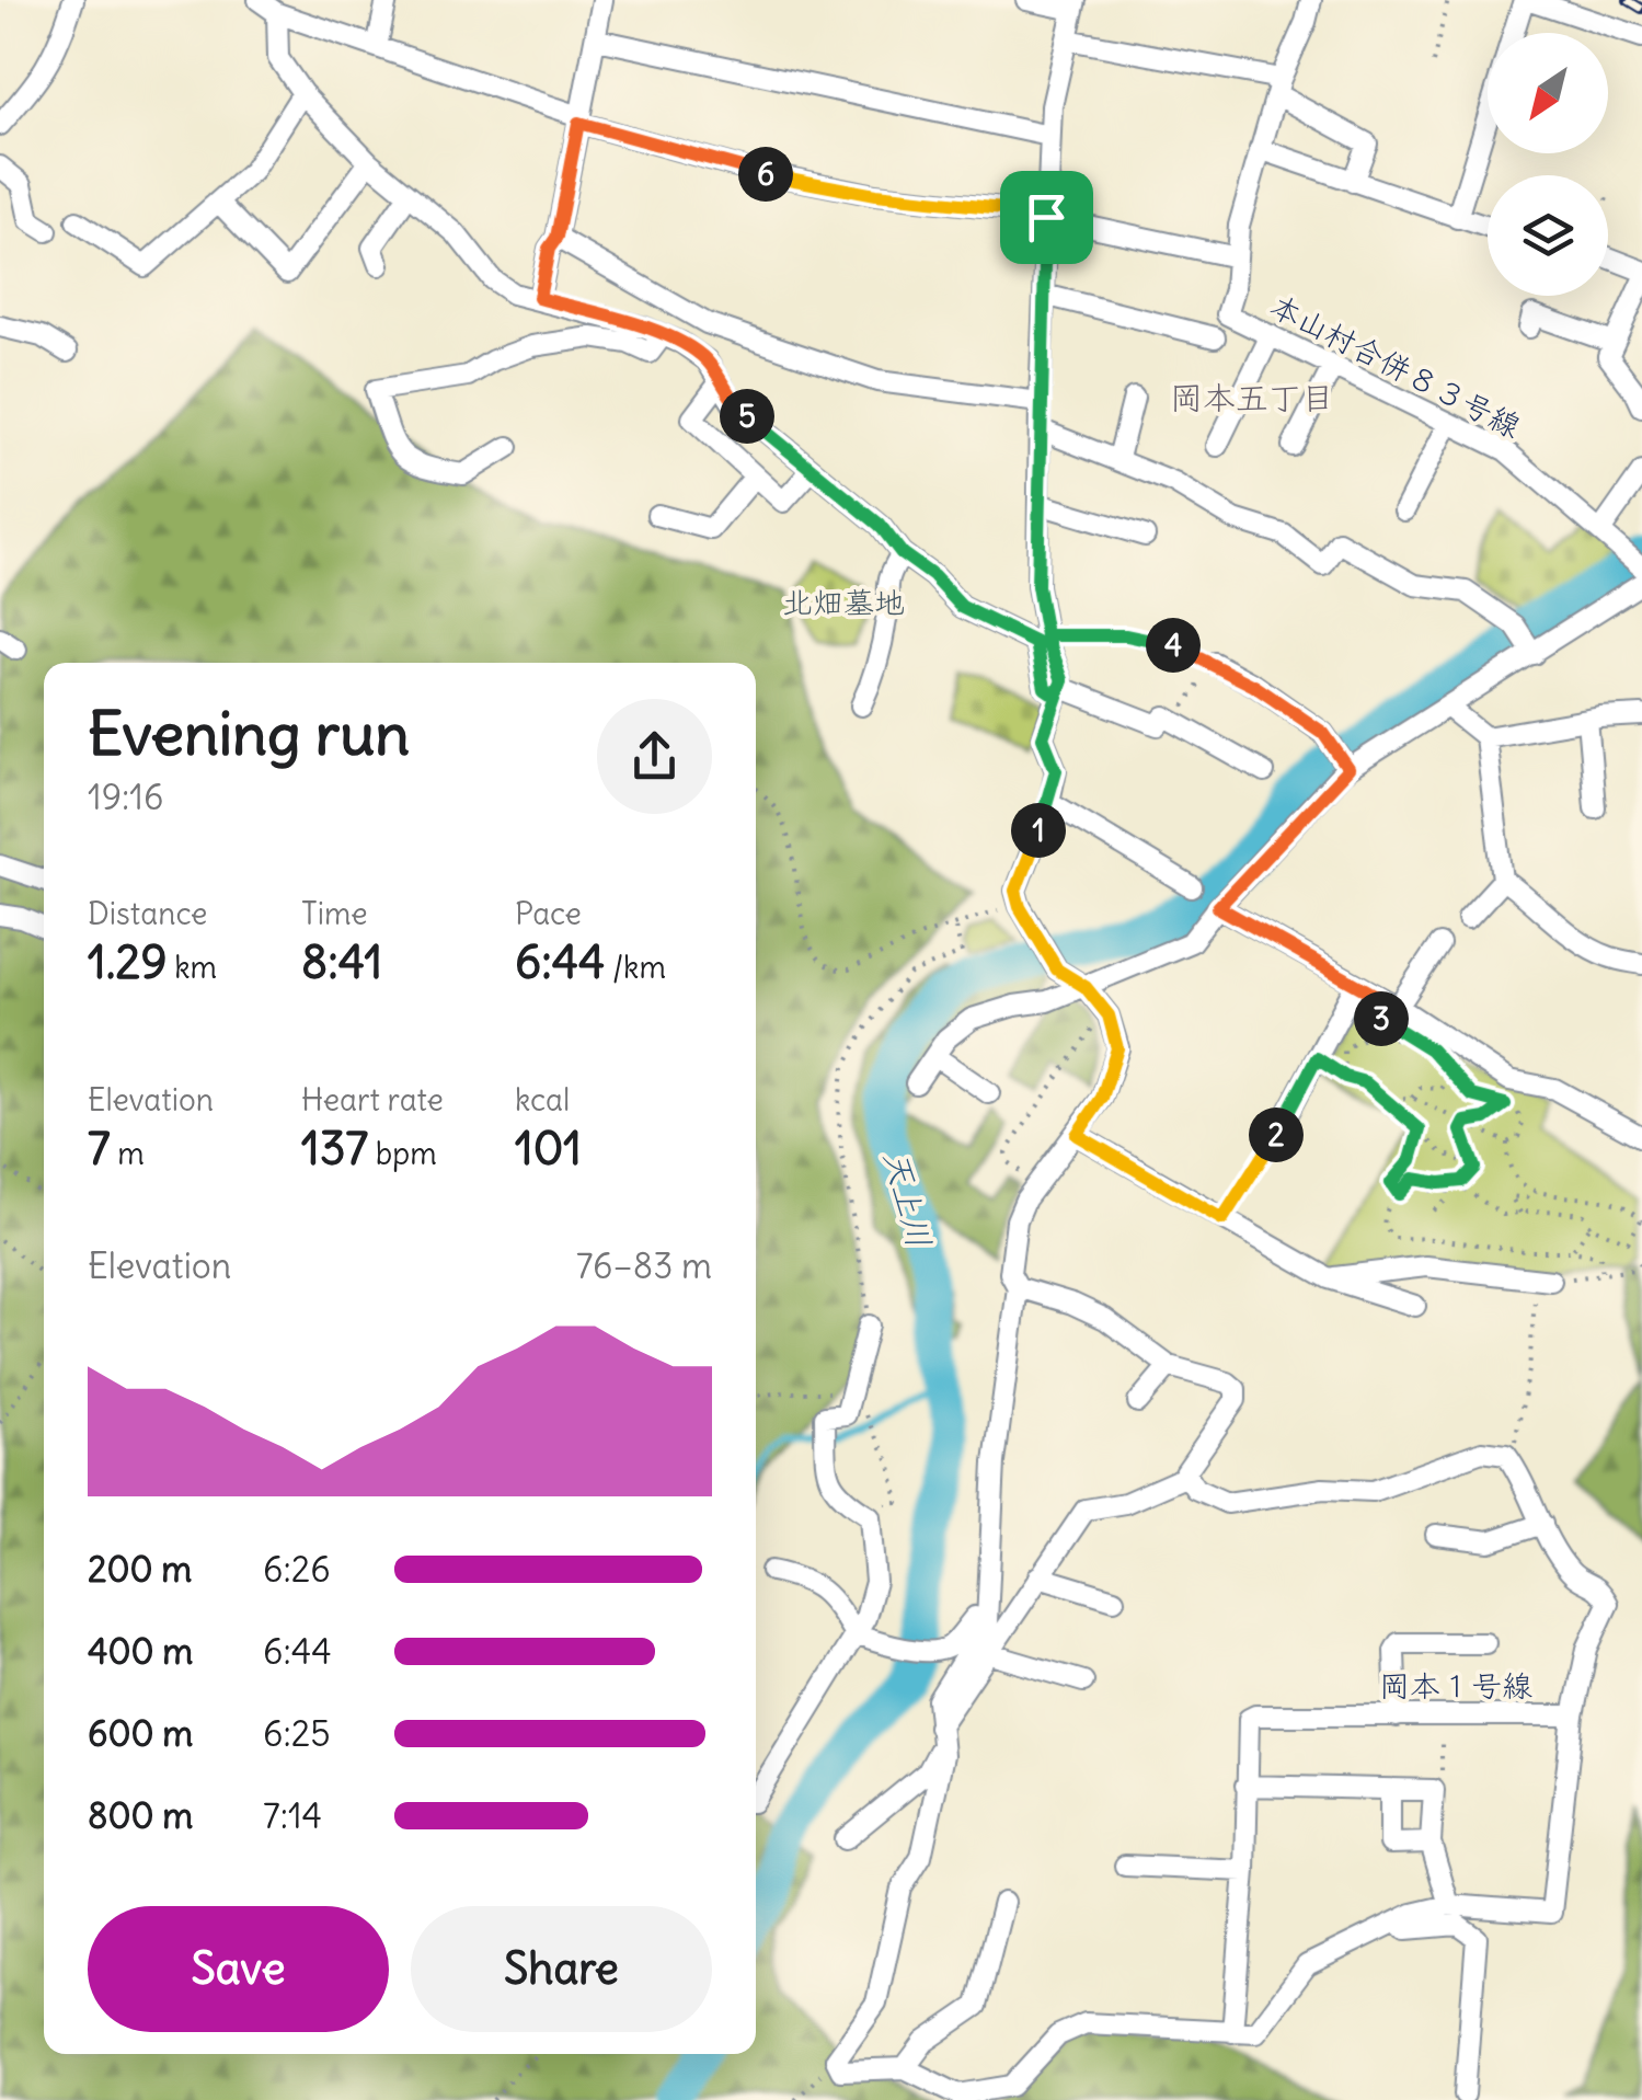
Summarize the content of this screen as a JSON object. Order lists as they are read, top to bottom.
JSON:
{
  "streets": {
    "street": ["本山村合併８３号線", "岡本１号線"]
  },
  "districts": ["岡本五丁目"],
  "water": ["天上川"],
  "parks": ["北畑墓地"],
  "north": "bottom left",
  "page": {
    "pins": [
      "6",
      "5",
      "4",
      "1",
      "3",
      "2"
    ],
    "heading": ["Evening run", "19:16"],
    "stats": [
      ["Distance", "1.29 km"],
      ["Time", "8:41"],
      ["Pace", "6:44 /km"],
      ["Elevation", "7 m"],
      ["Heart rate", "137 bpm"],
      ["kcal", "101"]
    ],
    "chart": ["Elevation", "76–83 m"],
    "list": [
      {
        "name": "200 m",
        "note": "6:26"
      },
      {
        "name": "400 m",
        "note": "6:44"
      },
      {
        "name": "600 m",
        "note": "6:25"
      },
      {
        "name": "800 m",
        "note": "7:14"
      }
    ],
    "buttons": ["Save", "Share"]
  }
}
